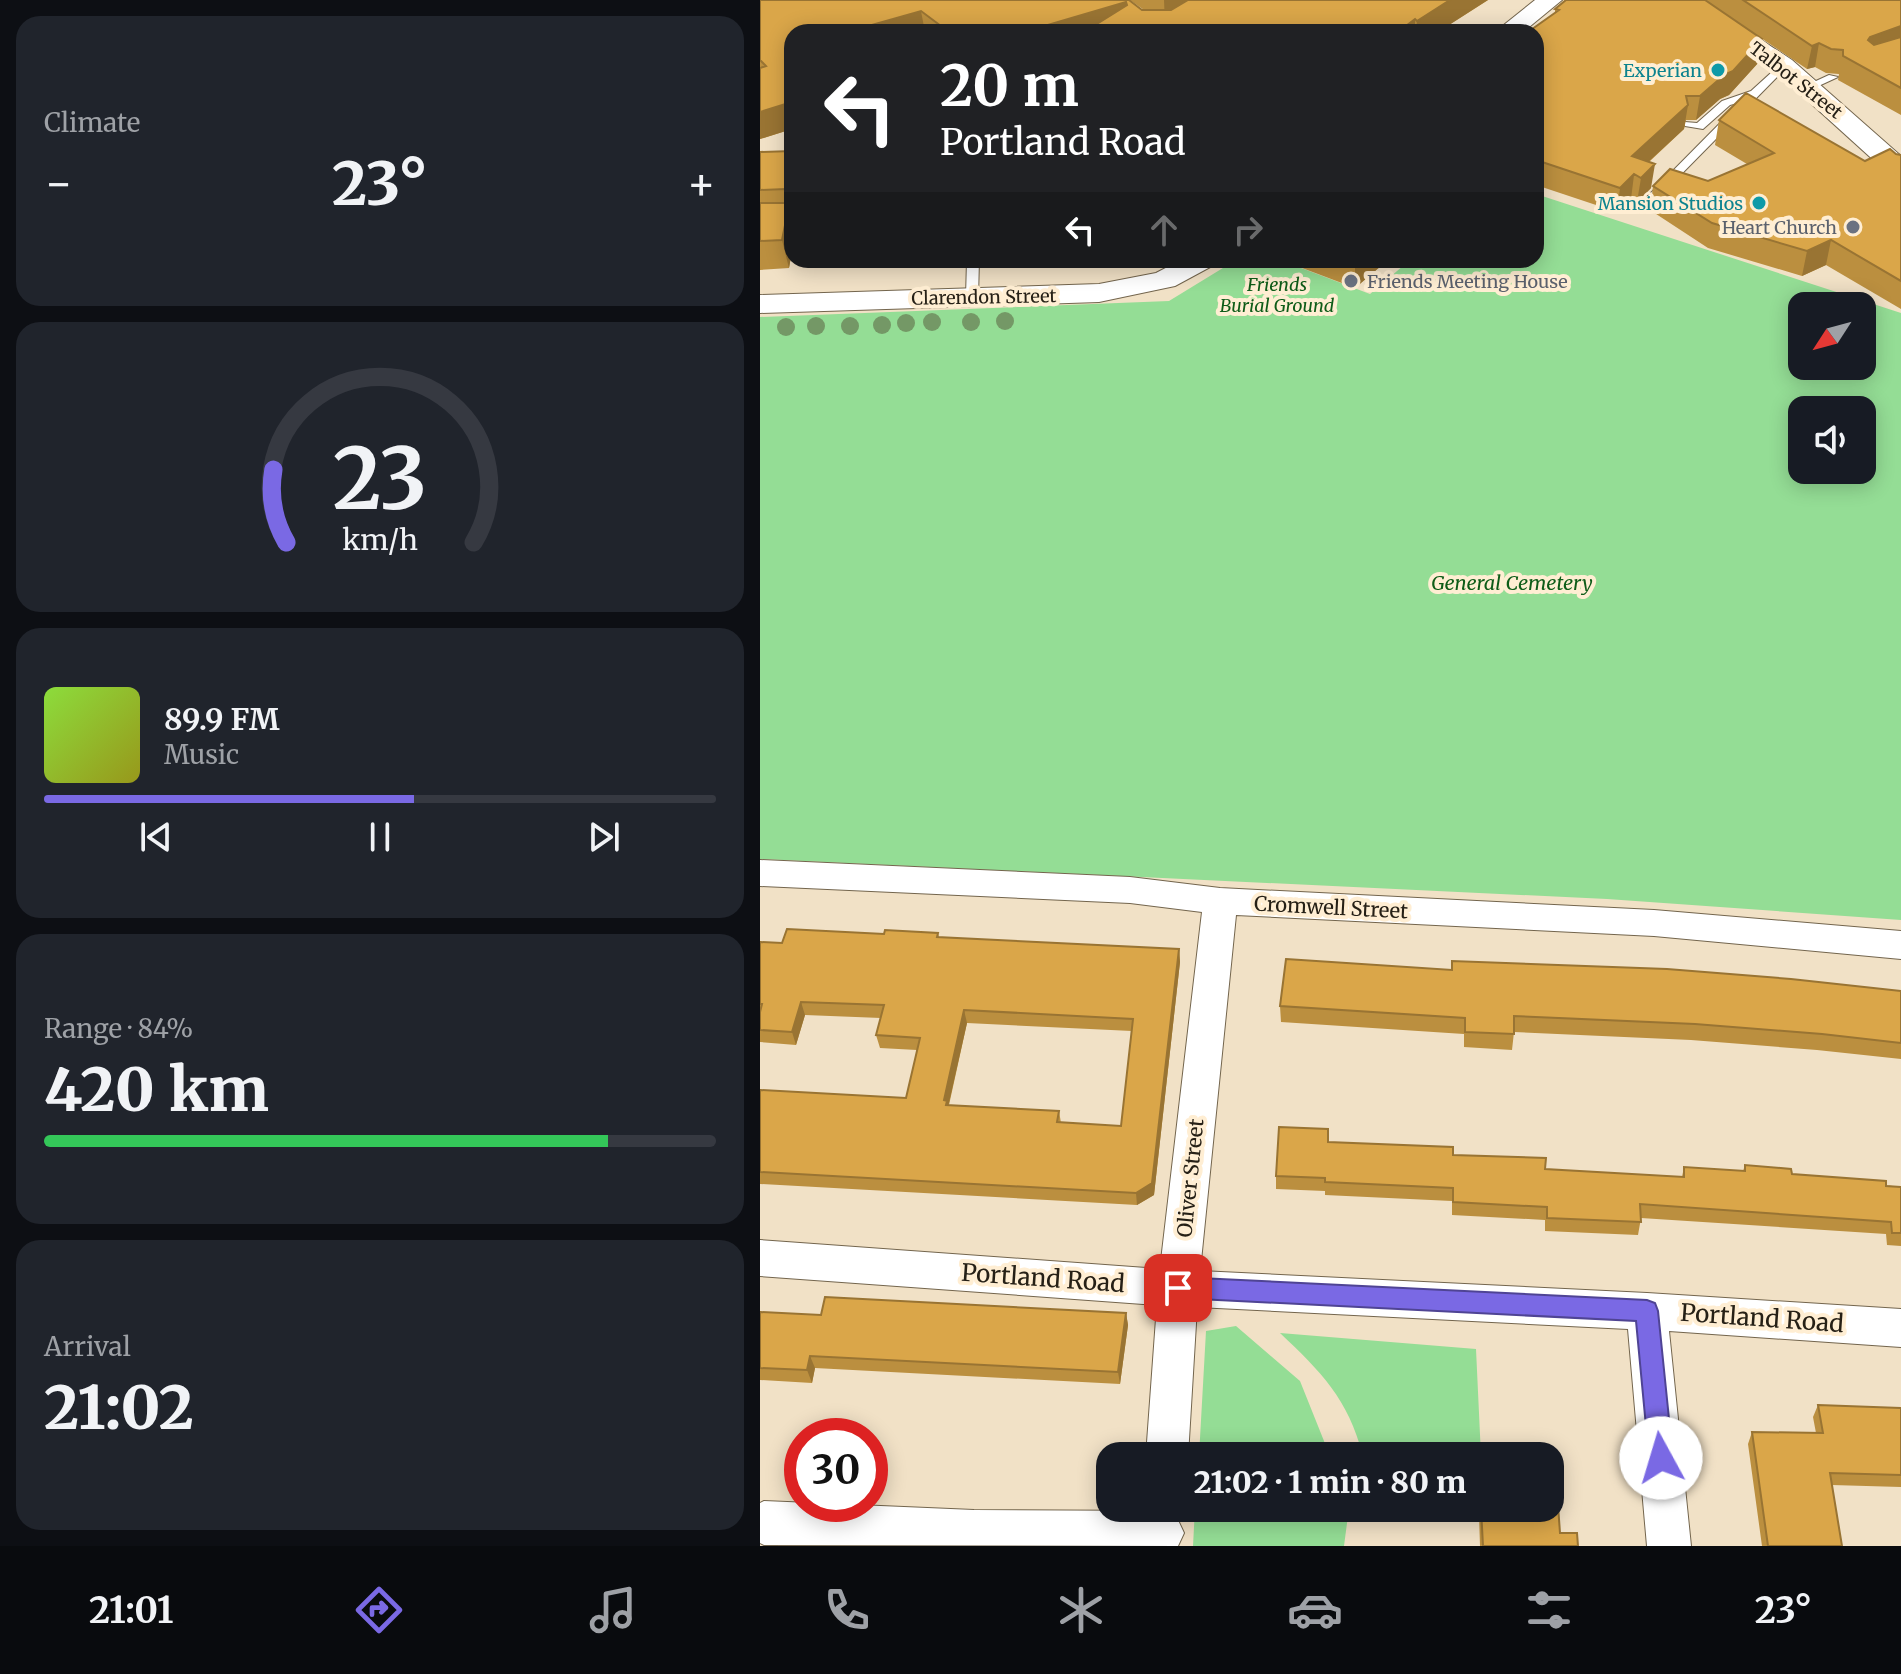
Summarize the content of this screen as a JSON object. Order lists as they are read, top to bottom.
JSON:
{
  "streets": {
    "street": [
      "Talbot Street",
      "Clarendon Street",
      "Cromwell Street",
      "Oliver Street",
      "Portland Road"
    ]
  },
  "crossings": [
    ["Cromwell Street", "Oliver Street"],
    ["Oliver Street", "Portland Road"]
  ],
  "parks": ["Friends Burial Ground", "General Cemetery"],
  "places": [
    "Experian",
    "Mansion Studios",
    "Heart Church",
    "Friends Meeting House"
  ],
  "north": "bottom left",
  "page": {
    "tile": [
      "Climate",
      ["Range · 84%", "420 km"],
      ["Arrival", "21:02"]
    ],
    "turn": ["20 m", "Portland Road"],
    "heat": ["−", "23°", "+"],
    "song": ["89.9 FM", "Music"],
    "limit": "30",
    "trip": "21:02 · 1 min · 80 m",
    "tabs": ["21:01", "23°"],
    "gauge": ["23", "km/h"]
  }
}
